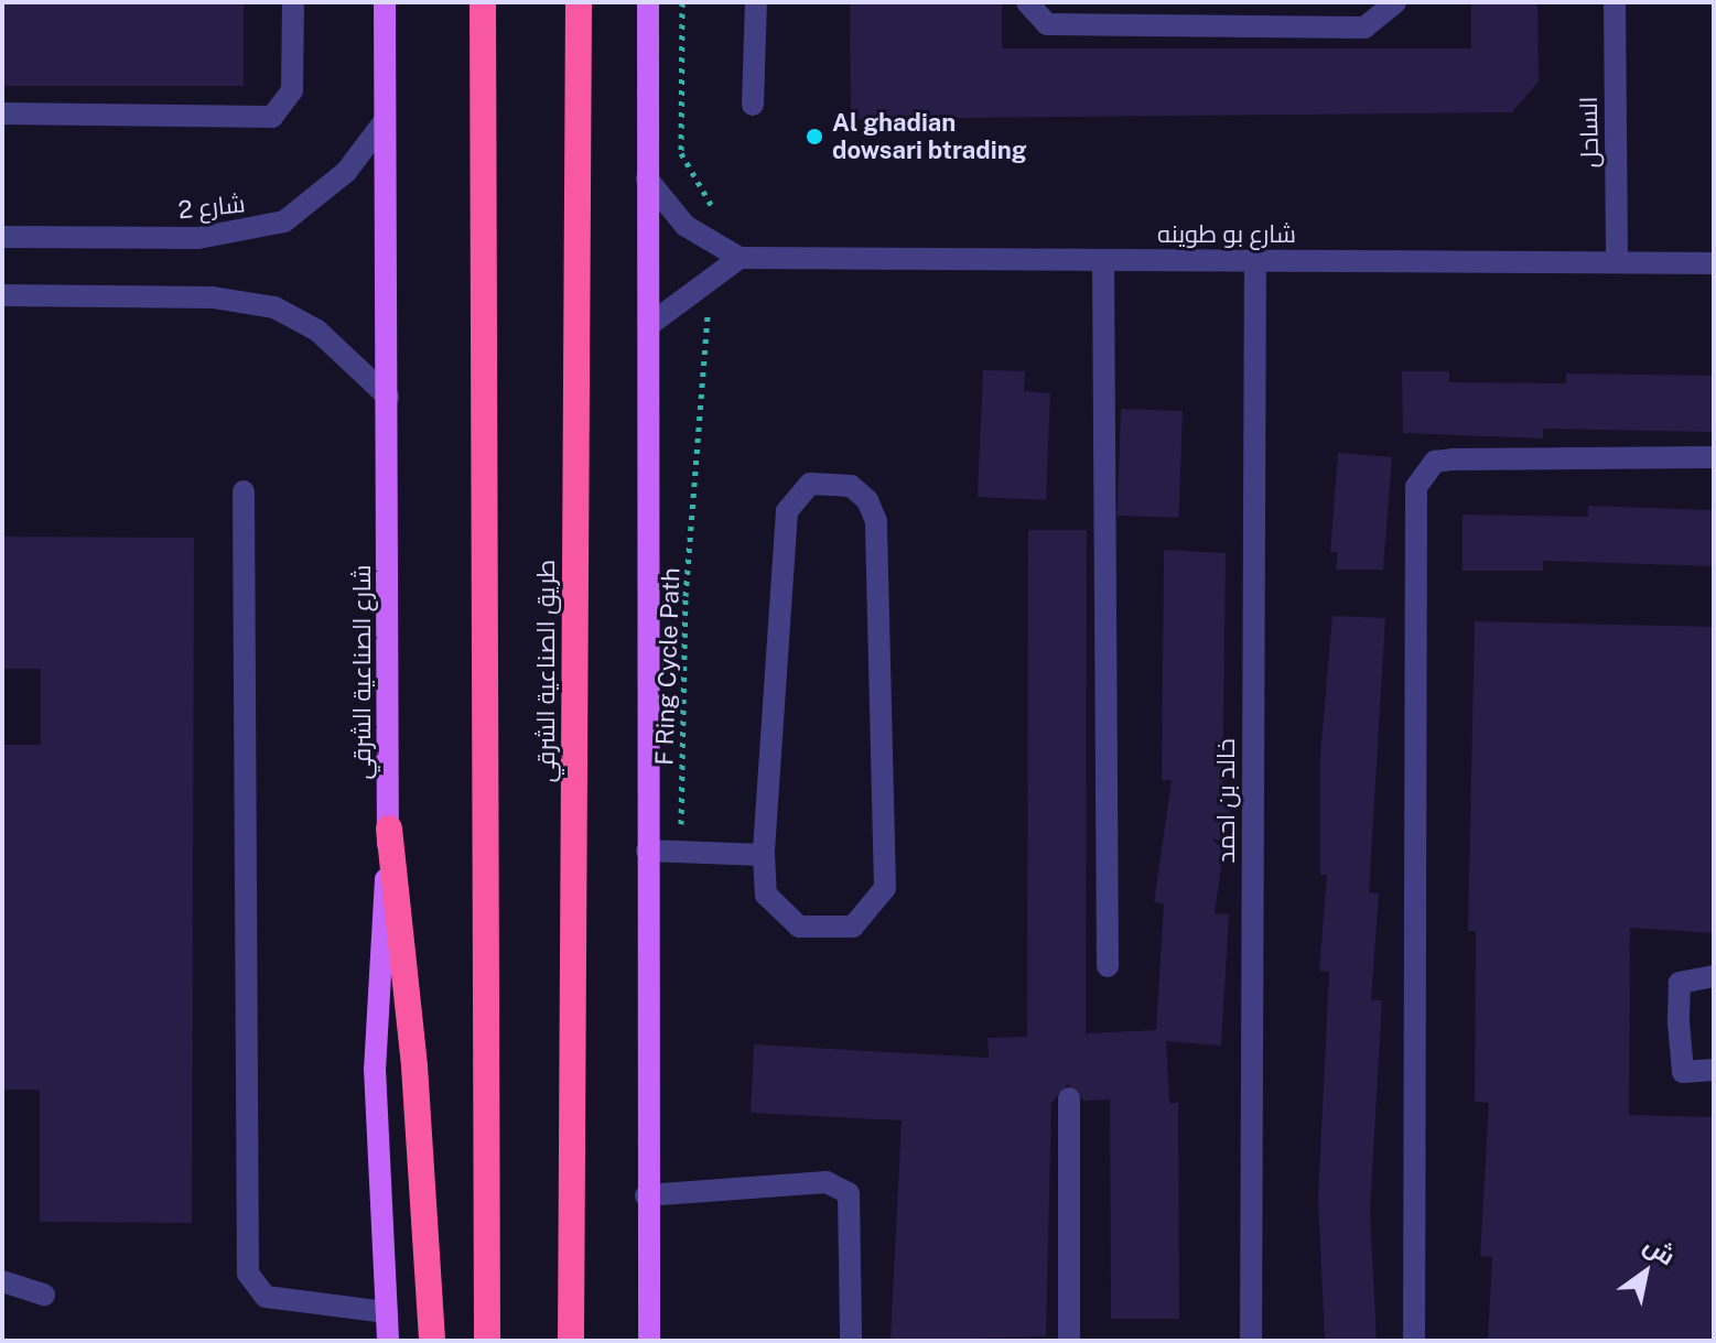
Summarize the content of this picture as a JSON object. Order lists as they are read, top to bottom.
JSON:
{
  "streets": {
    "highway": ["طريق الصناعية الشرقي"],
    "main road": ["شارع الصناعية الشرقي"],
    "street": [
      "الساحل",
      "شارع 2",
      "شارع بو طوينه",
      "خالد بن احمد"
    ],
    "path": ["F Ring Cycle Path"]
  },
  "crossings": [
    ["الساحل", "شارع بو طوينه"],
    ["شارع 2", "شارع الصناعية الشرقي"],
    ["شارع بو طوينه", "F Ring Cycle Path"],
    ["شارع بو طوينه", "خالد بن احمد"]
  ],
  "places": ["Al ghadian dowsari btrading"],
  "north": "top right"
}
